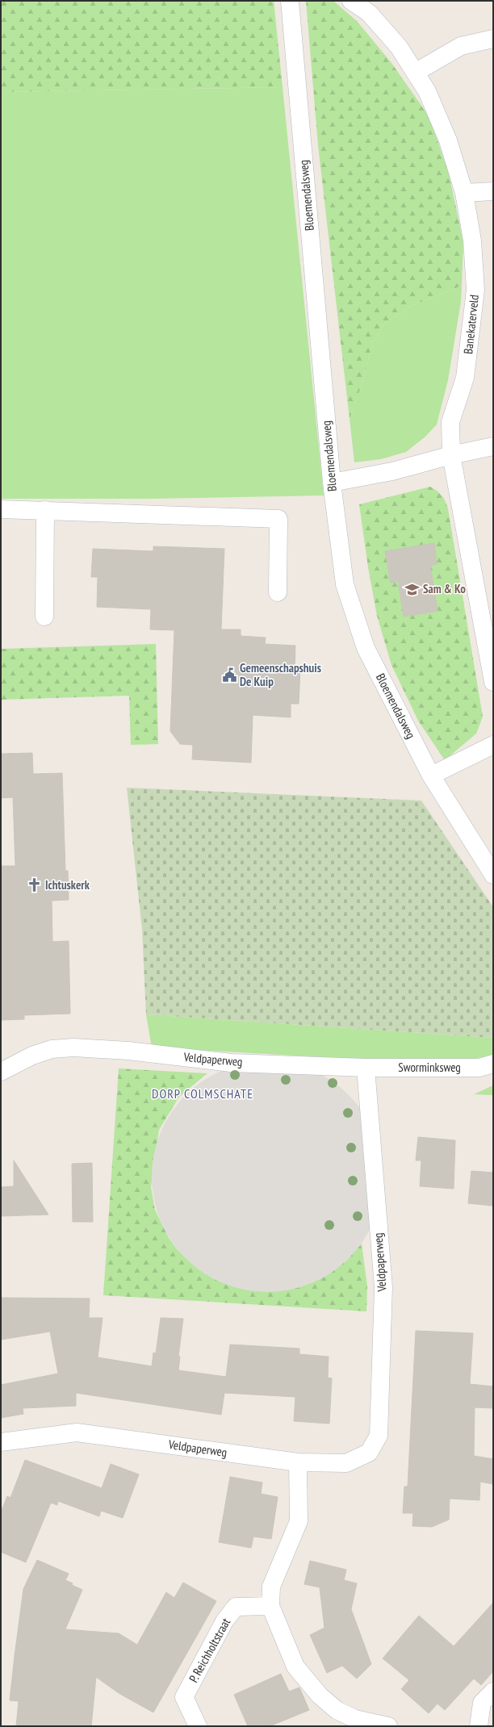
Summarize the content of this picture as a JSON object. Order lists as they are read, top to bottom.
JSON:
{
  "streets": {
    "street": [
      "Bloemendalsweg",
      "Banekaterveld",
      "Veldpaperweg",
      "Sworminksweg",
      "P. Reichholtstraat"
    ]
  },
  "crossings": [
    ["Veldpaperweg", "Sworminksweg"]
  ],
  "districts": ["DORP COLMSCHATE"],
  "places": {
    "school or university": ["Sam & Ko"],
    "public building": ["Gemeenschapshuis De Kuip"],
    "church": ["Ichtuskerk"]
  }
}
